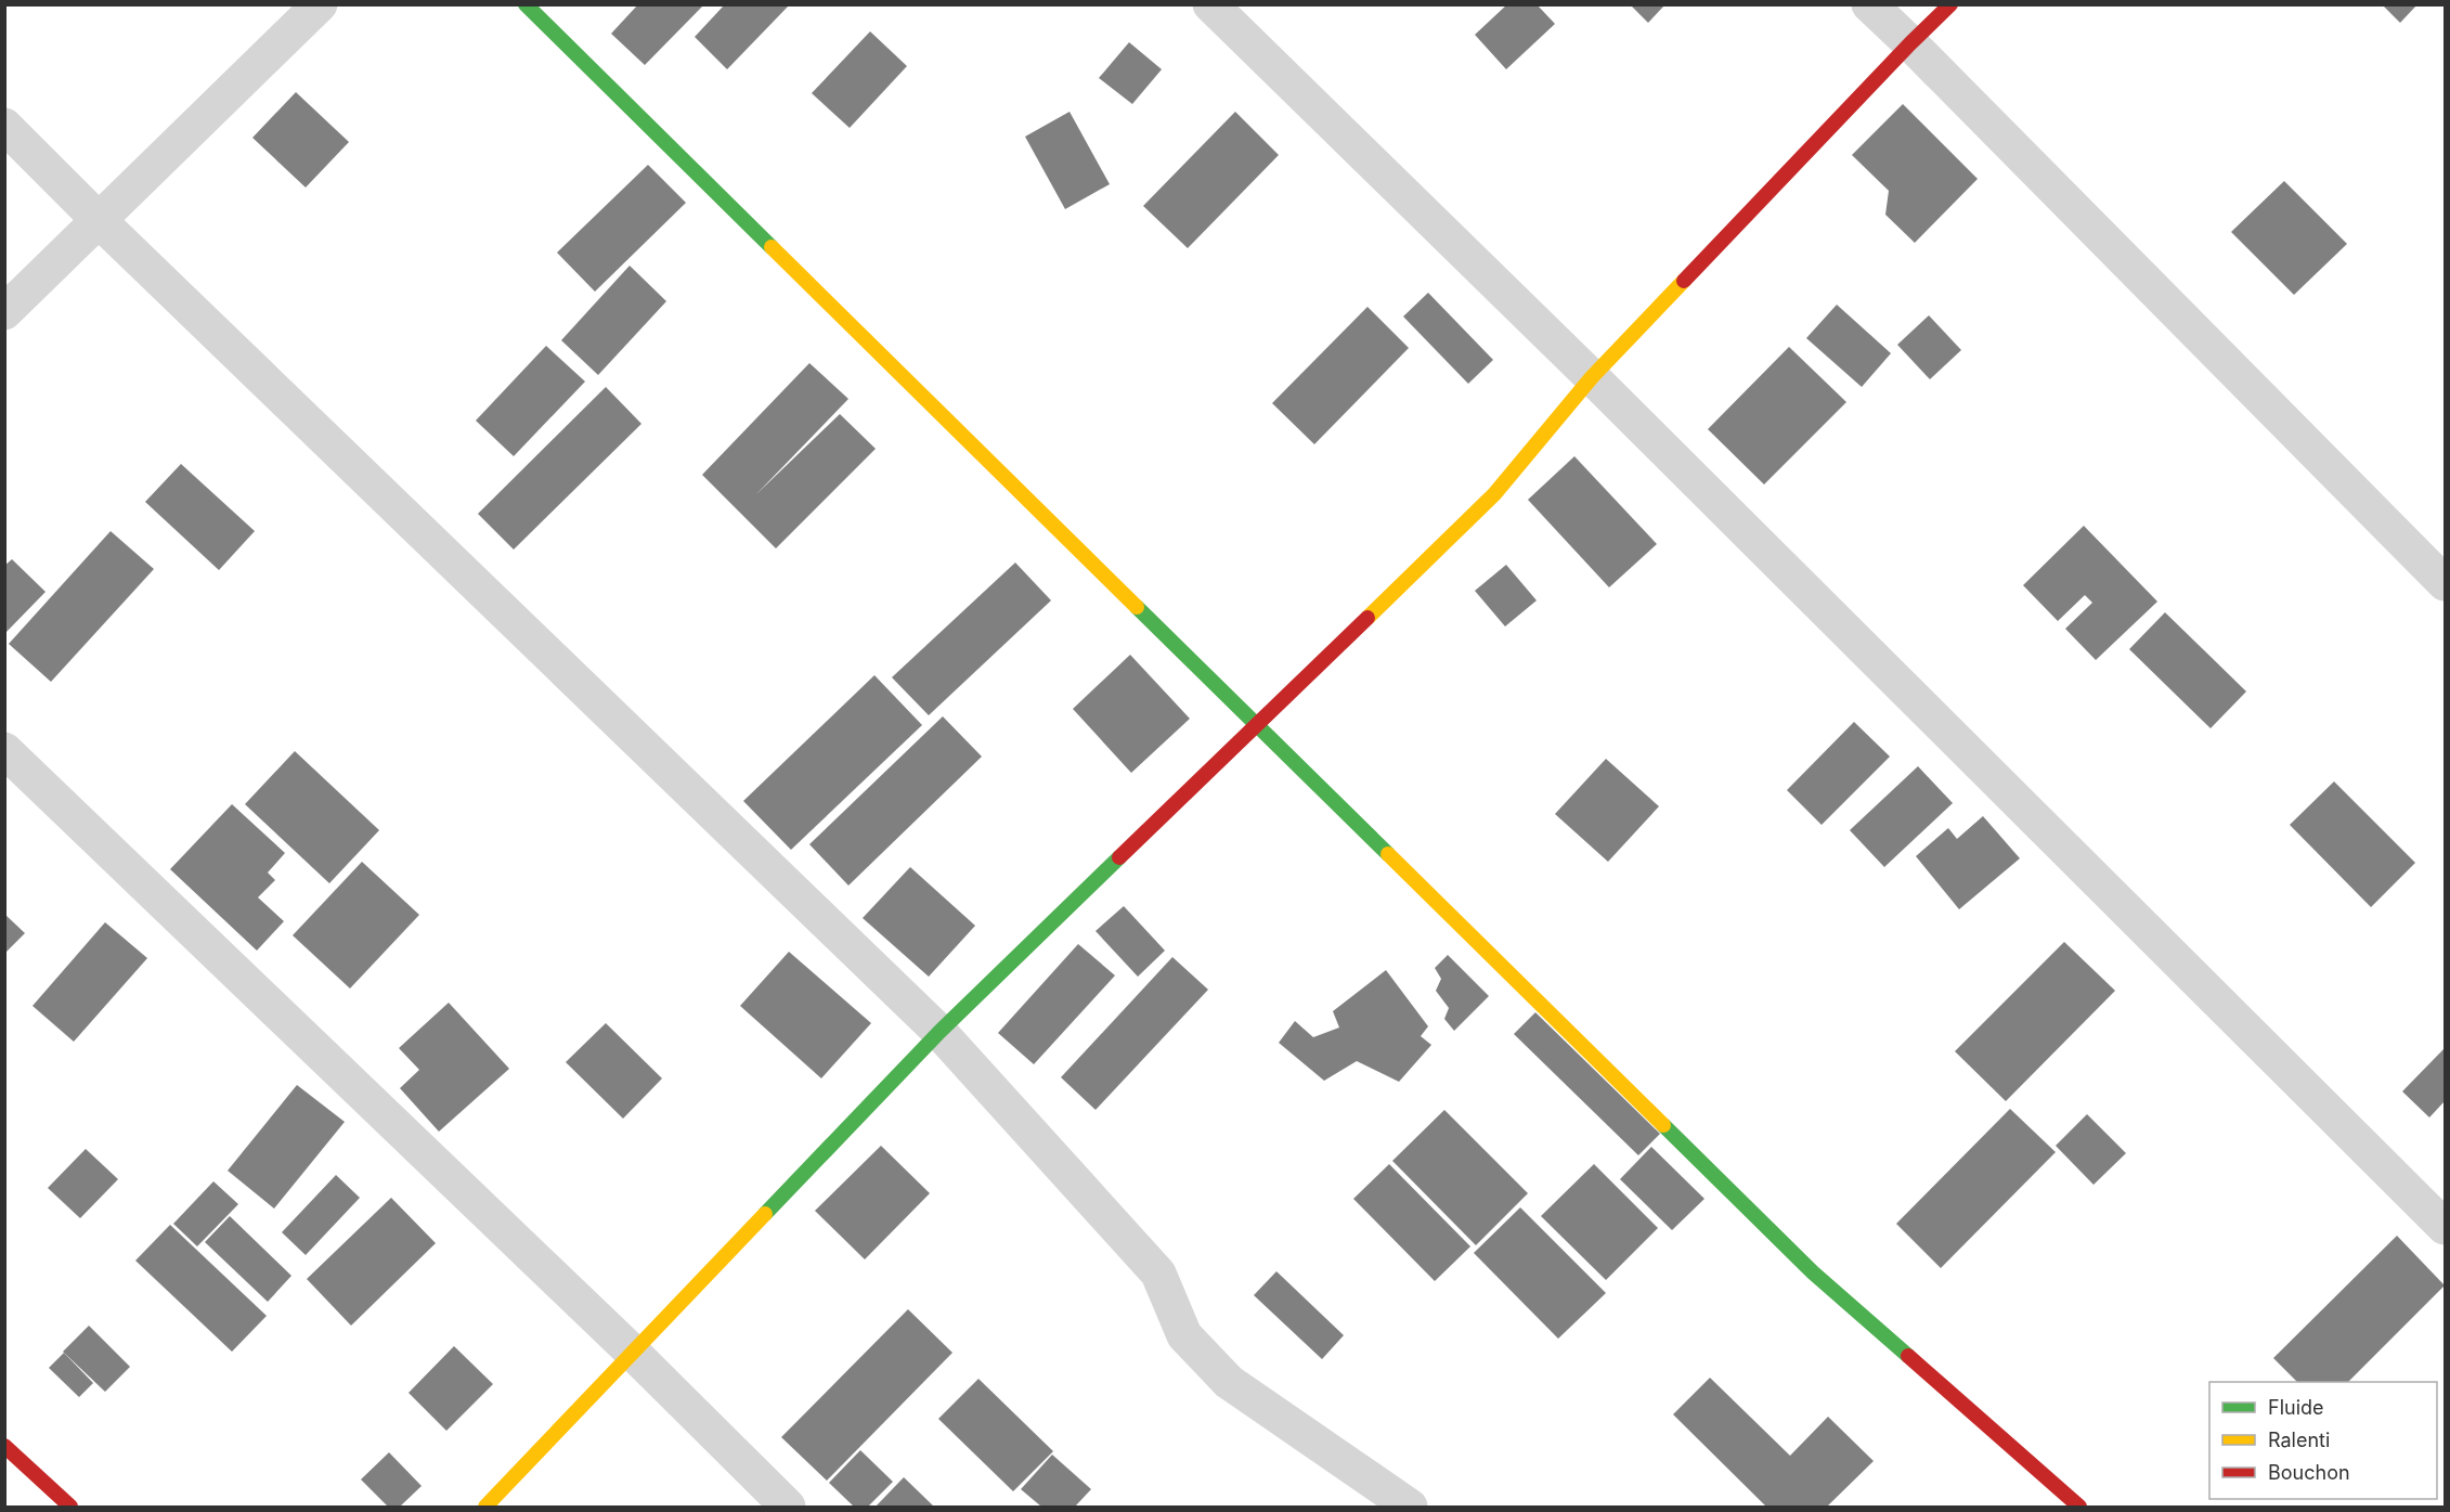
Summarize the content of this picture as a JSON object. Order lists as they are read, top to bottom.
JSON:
{
  "legend": ["Fluide", "Ralenti", "Bouchon"]
}
